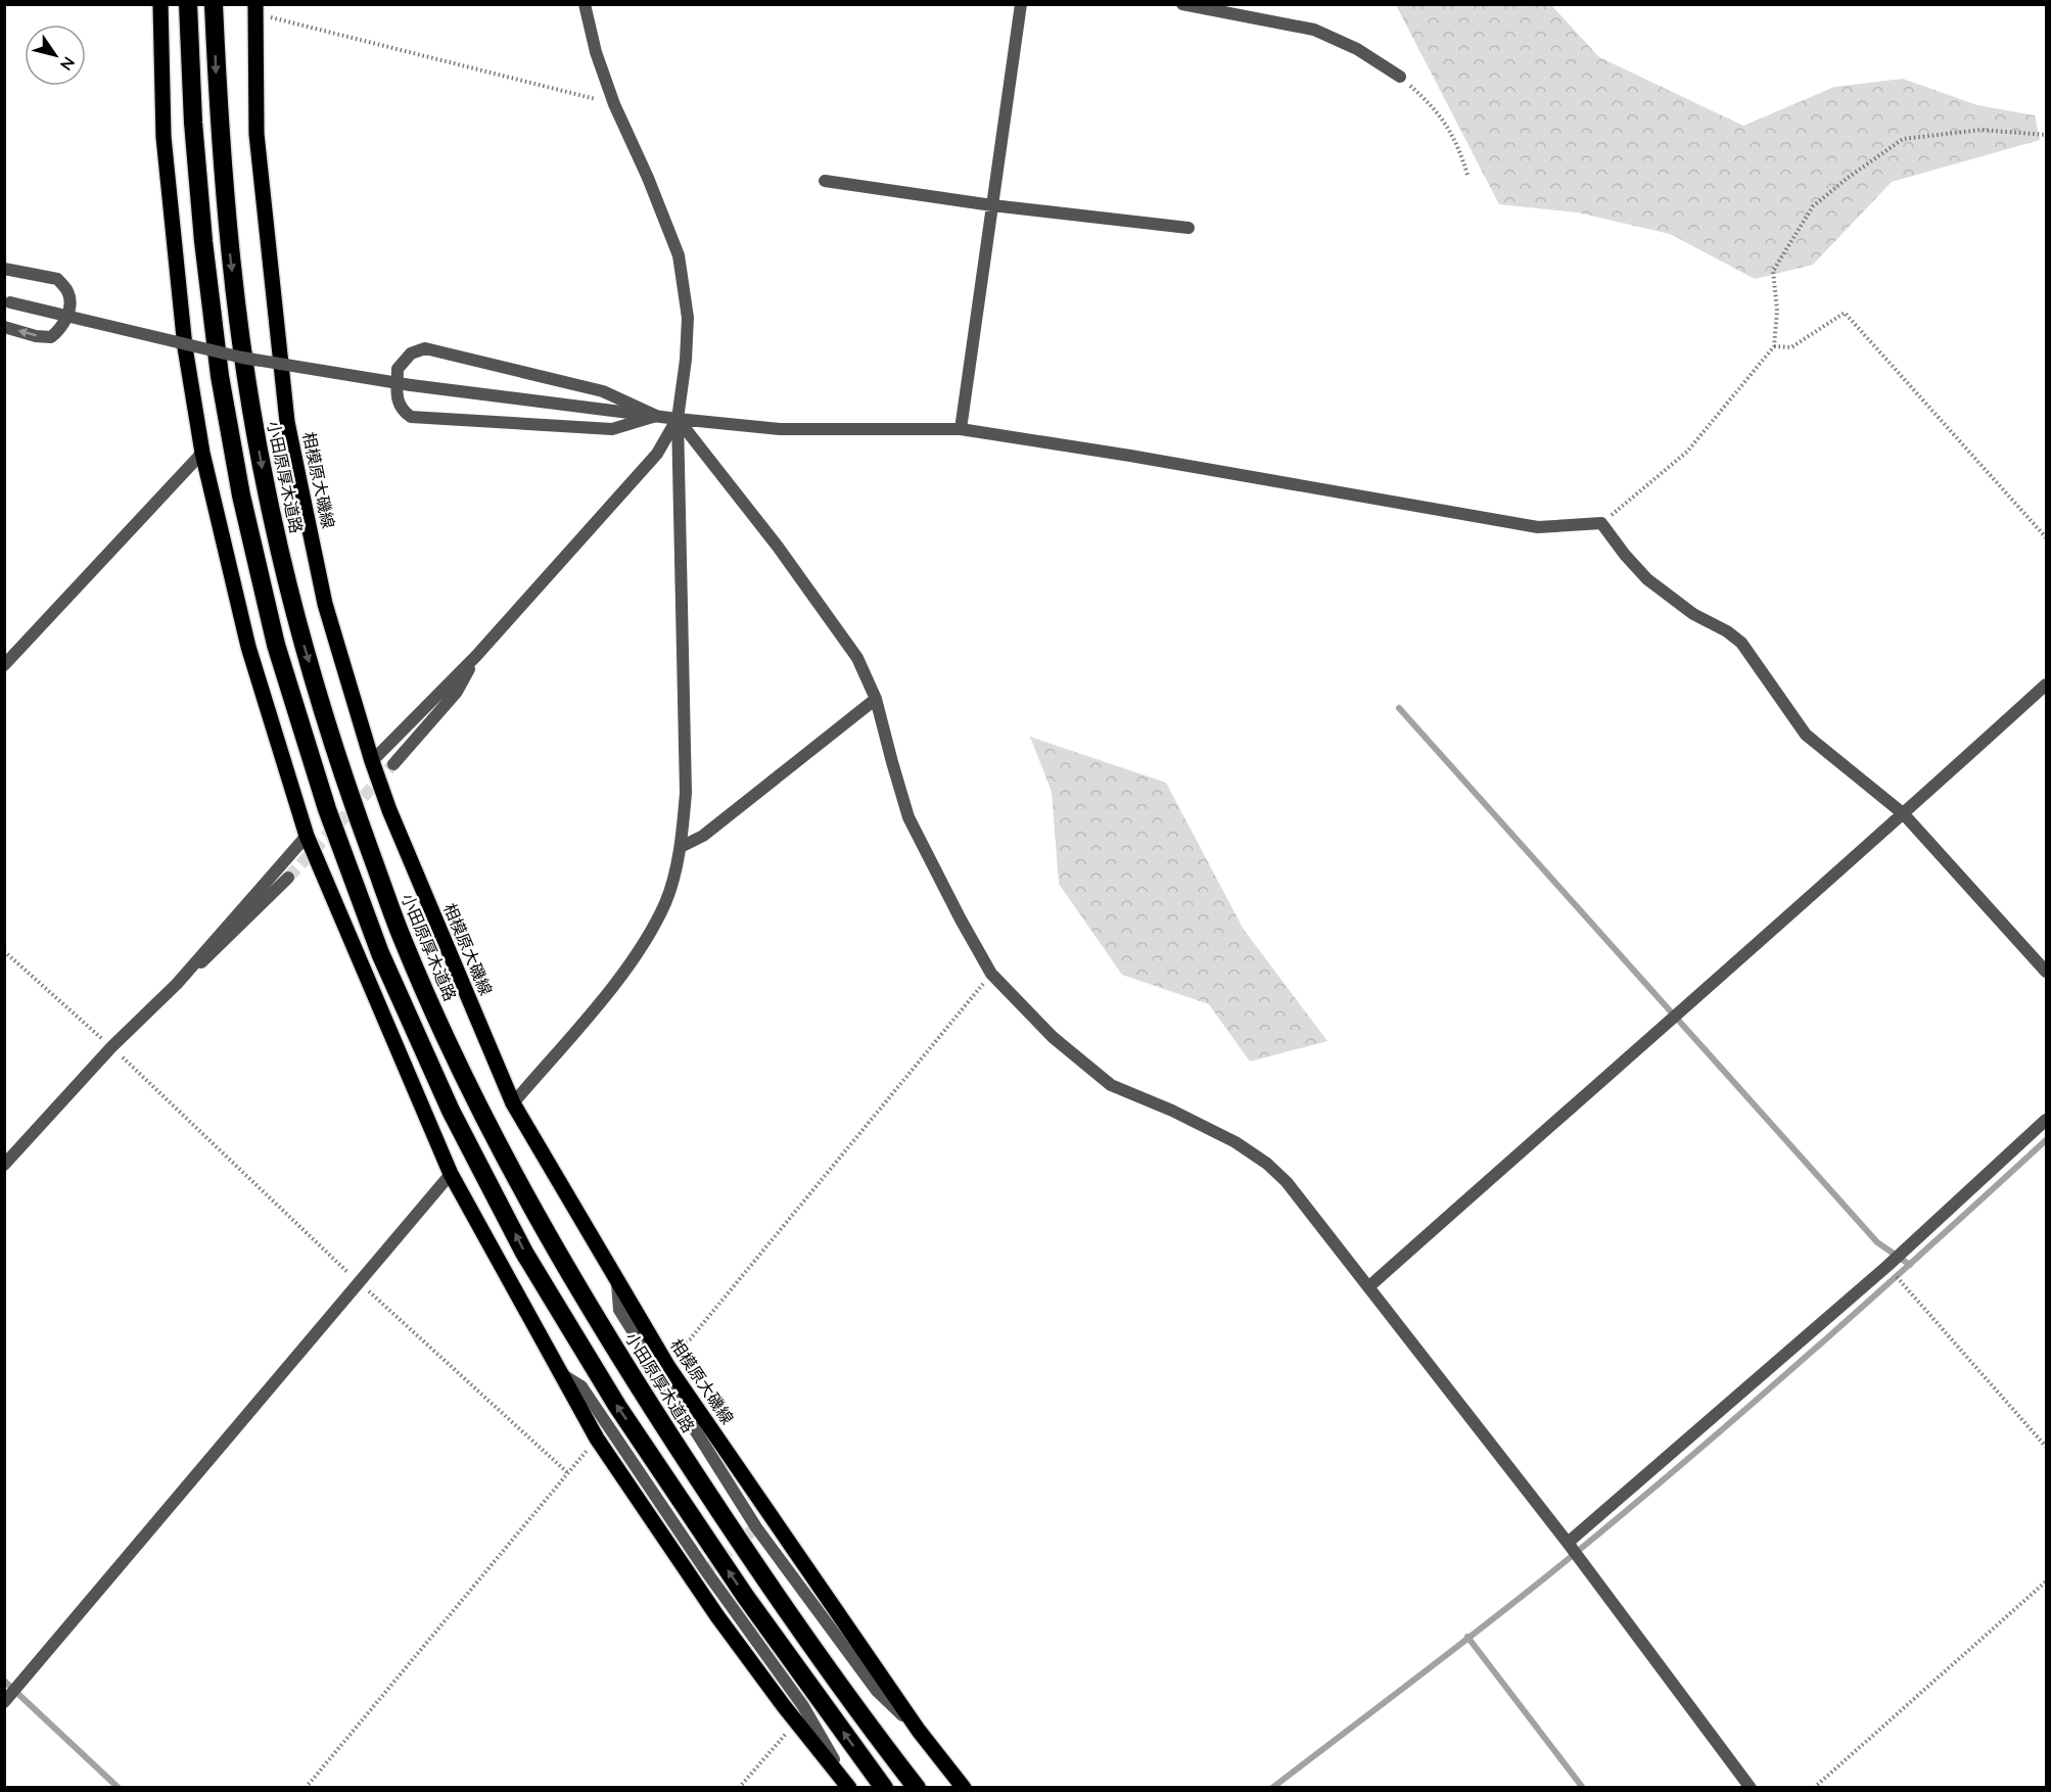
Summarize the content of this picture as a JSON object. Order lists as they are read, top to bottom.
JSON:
{
  "streets": {
    "highway": ["小田原厚木道路"],
    "main road": ["相模原大磯線"]
  },
  "north": "bottom right"
}
